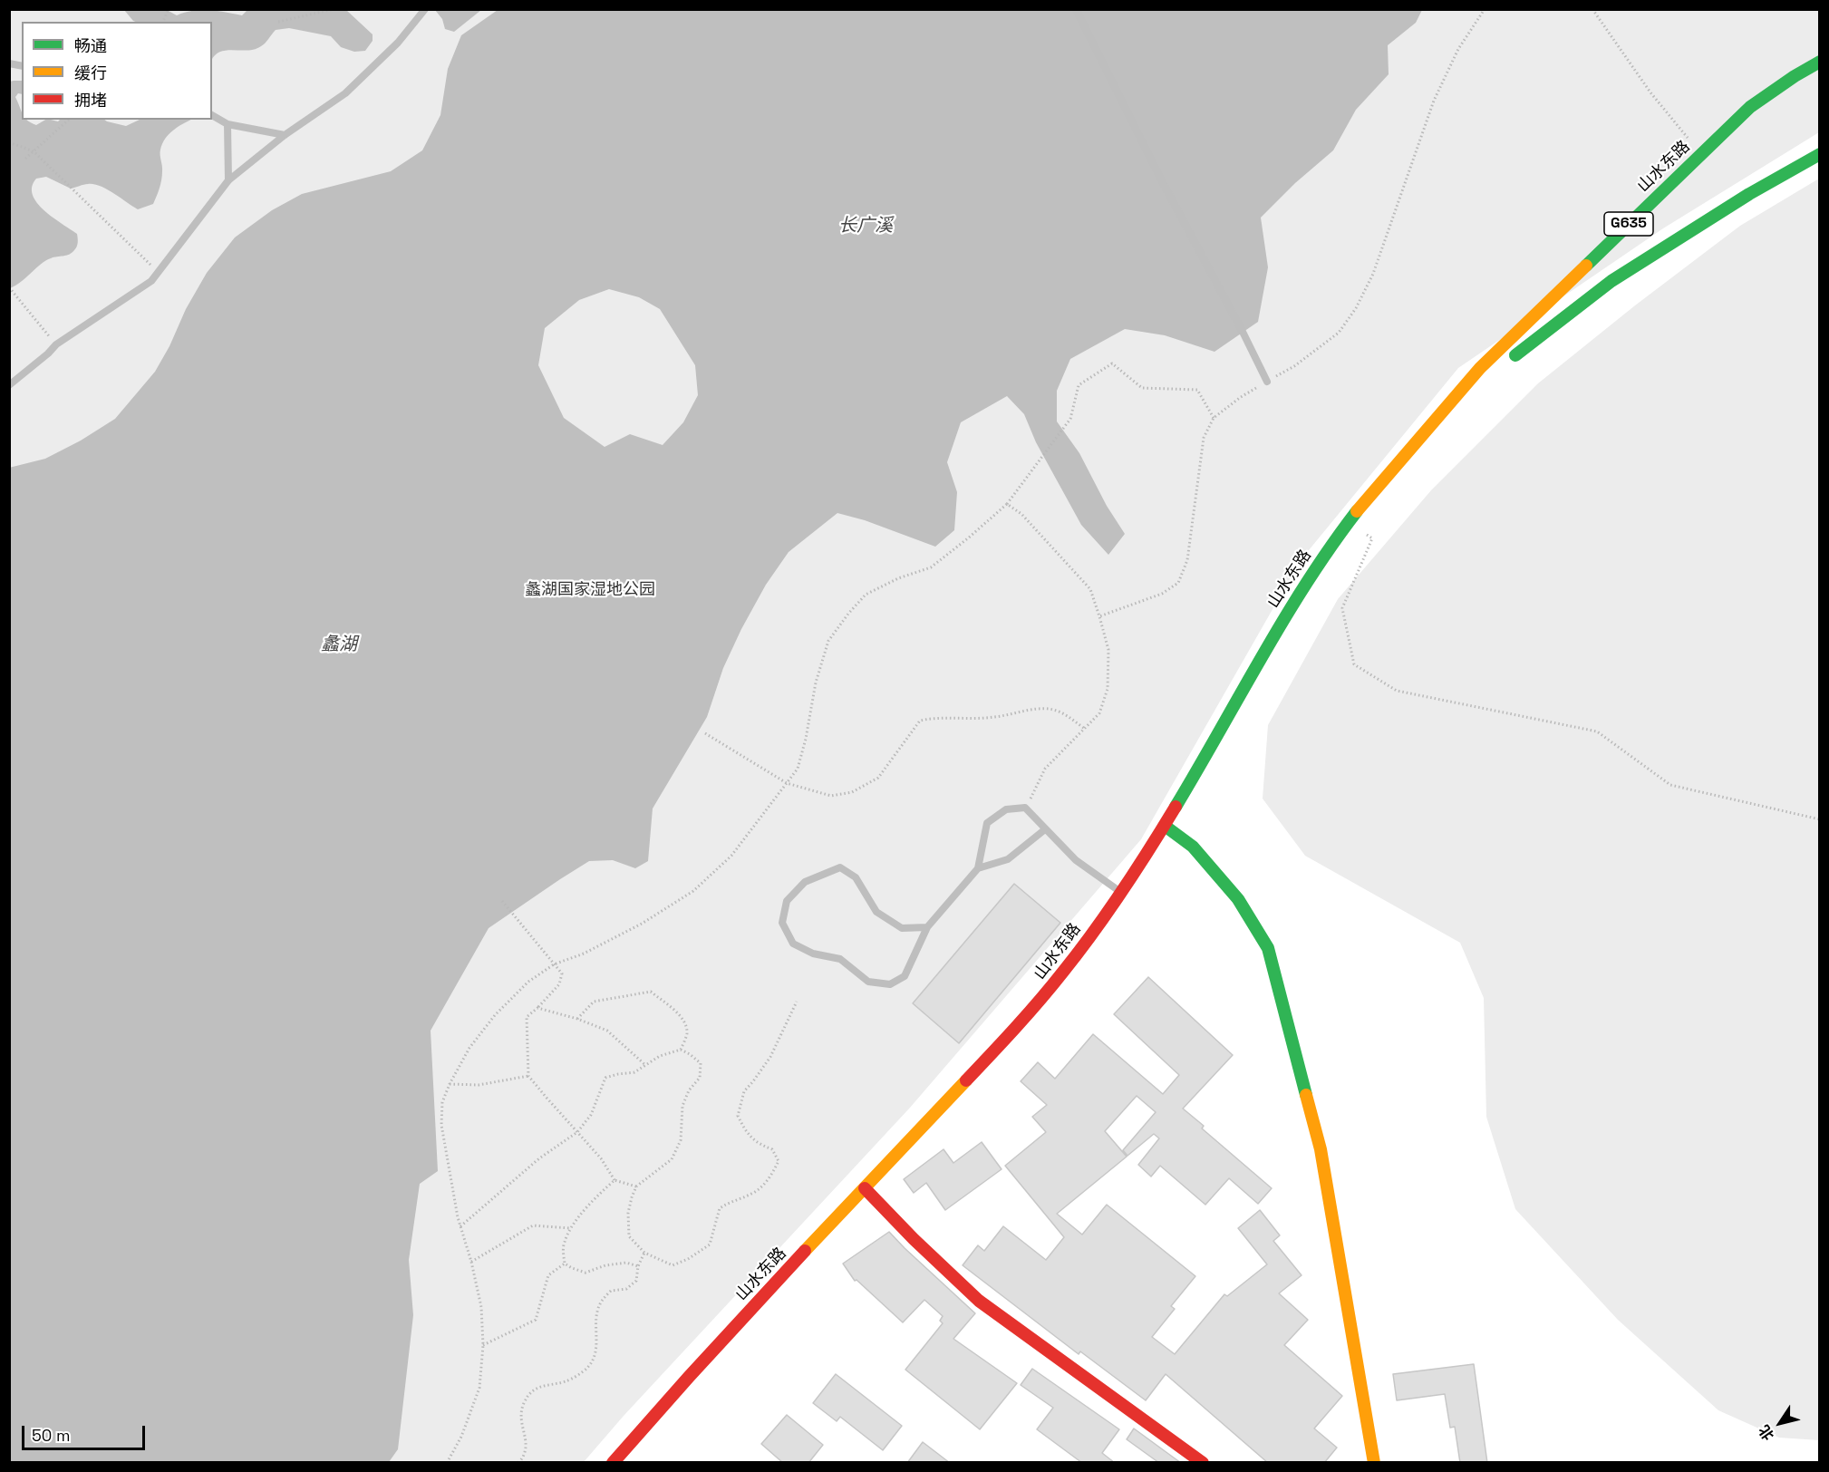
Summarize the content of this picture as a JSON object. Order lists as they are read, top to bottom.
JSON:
{
  "streets": {
    "main road": ["山水东路", "G635"]
  },
  "water": ["长广溪", "蠡湖"],
  "parks": ["蠡湖国家湿地公园"],
  "legend": ["畅通", "缓行", "拥堵"],
  "scale_bar": "50 m",
  "north": "bottom left"
}
